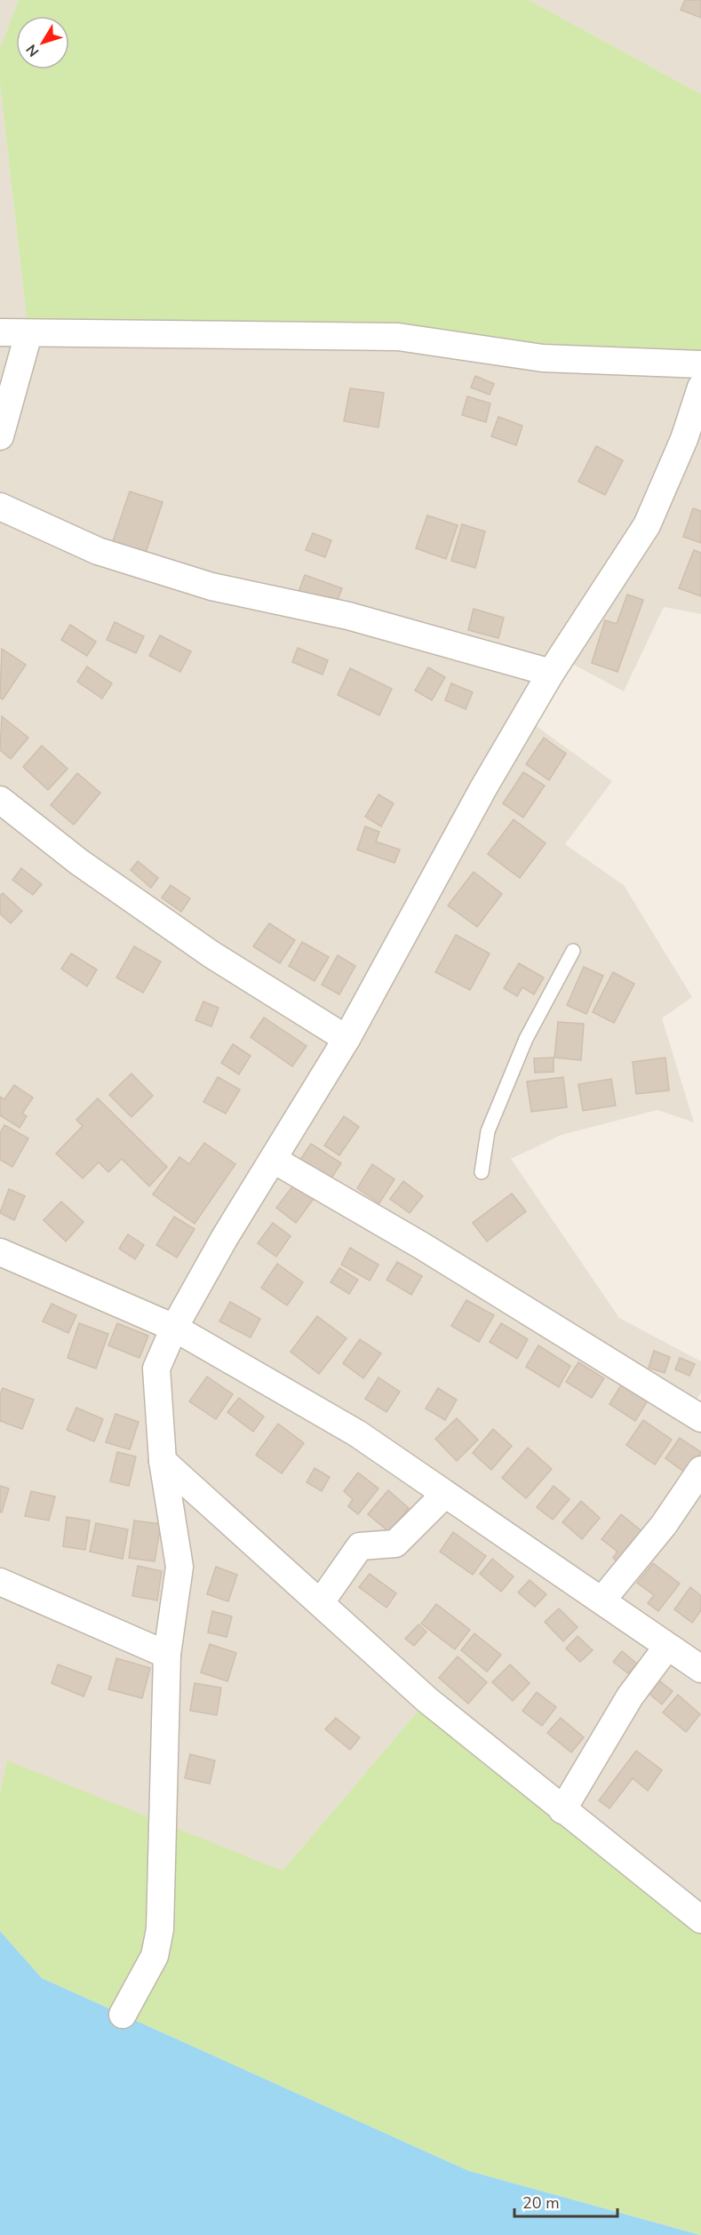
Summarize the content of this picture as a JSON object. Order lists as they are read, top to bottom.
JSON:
{
  "scale_bar": "20 m",
  "north": "bottom left"
}
